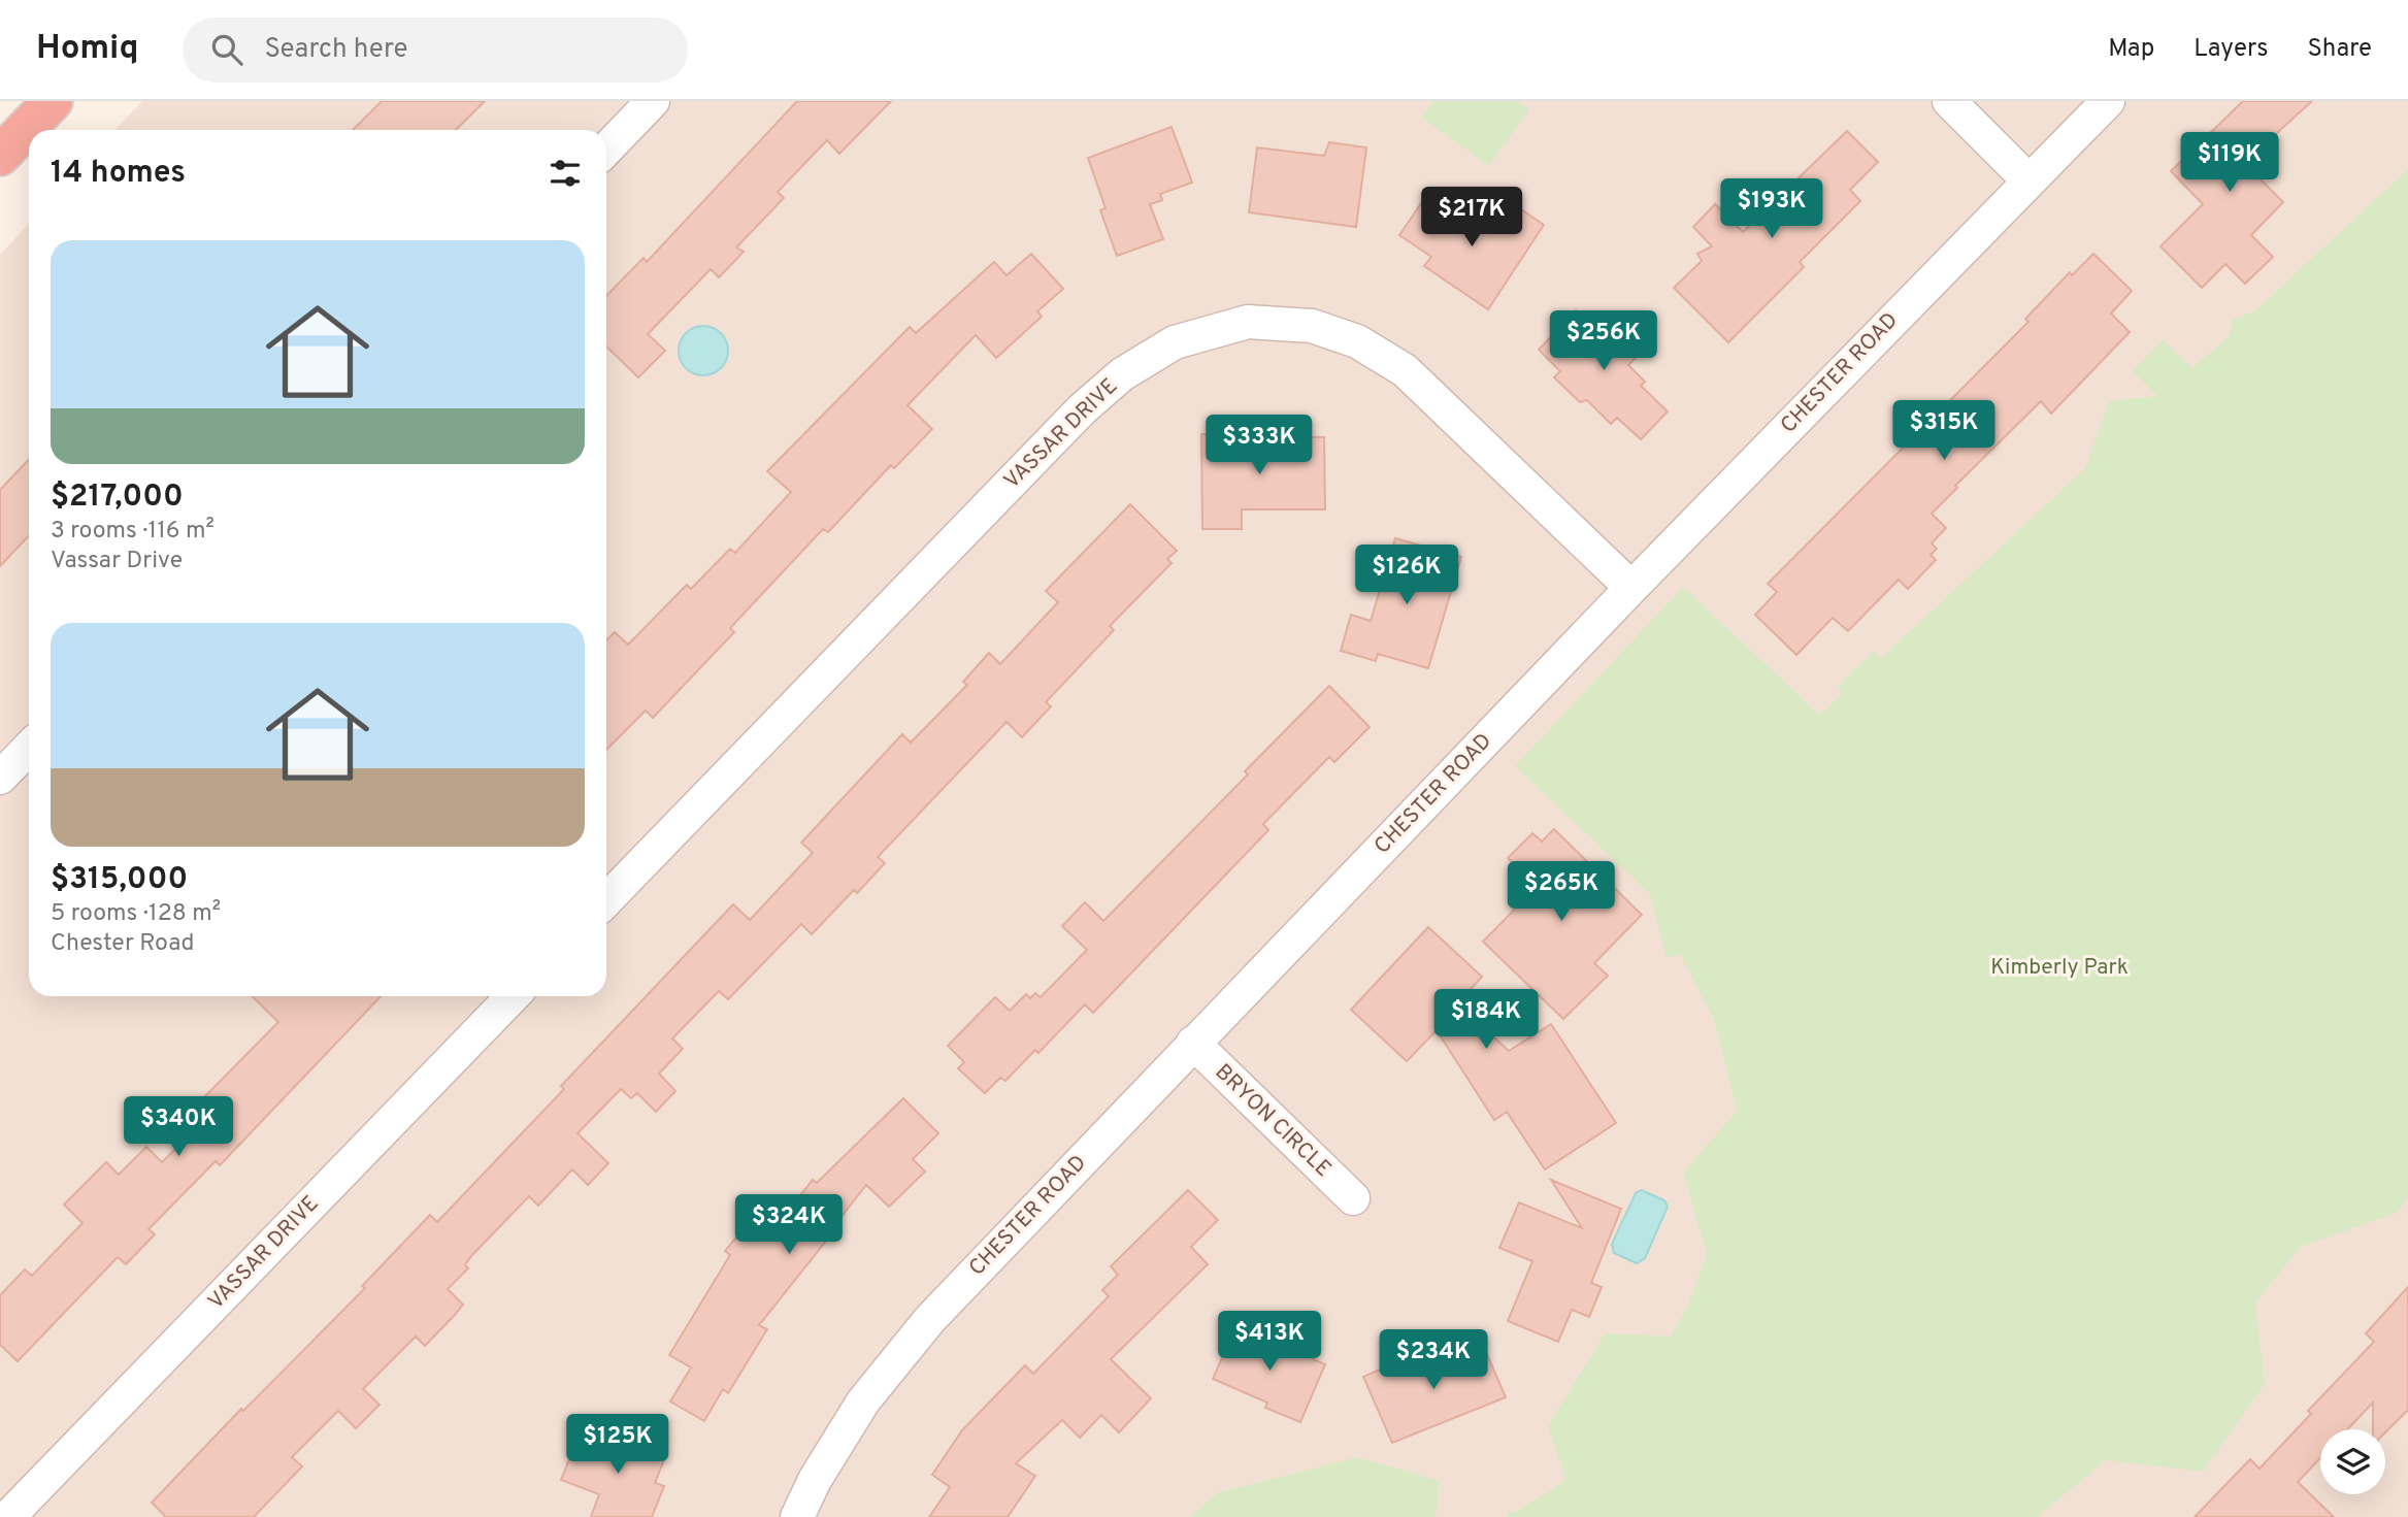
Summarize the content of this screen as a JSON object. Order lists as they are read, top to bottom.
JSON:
{
  "streets": {
    "street": ["CHESTER ROAD", "VASSAR DRIVE", "BRYON CIRCLE"]
  },
  "crossings": [
    ["CHESTER ROAD", "VASSAR DRIVE"],
    ["CHESTER ROAD", "BRYON CIRCLE"]
  ],
  "parks": ["Kimberly Park"],
  "page": {
    "header": "Homiq",
    "search": "Search here",
    "nav": ["Map", "Layers", "Share"],
    "heading": "14 homes",
    "price": [
      "$119K",
      "$193K",
      "$217K",
      "$256K",
      "$315K",
      "$333K",
      "$126K",
      "$265K",
      "$184K",
      "$340K",
      "$324K",
      "$413K",
      "$234K",
      "$125K"
    ],
    "list": [
      {
        "name": "$217,000",
        "note": "3 rooms · 116 m² · Vassar Drive"
      },
      {
        "name": "$315,000",
        "note": "5 rooms · 128 m² · Chester Road"
      }
    ]
  }
}
